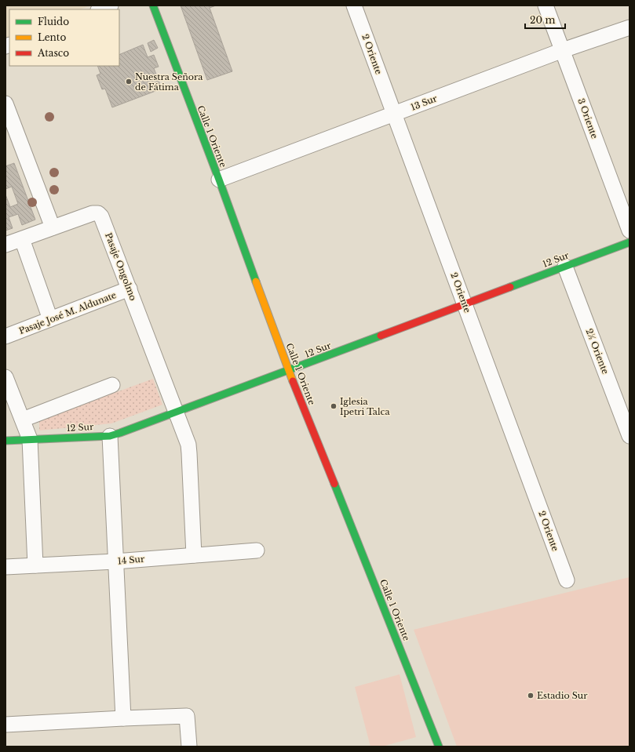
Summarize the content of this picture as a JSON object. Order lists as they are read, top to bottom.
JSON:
{
  "streets": {
    "main road": ["Calle 1 Oriente", "12 Sur"],
    "street": [
      "2 Oriente",
      "13 Sur",
      "3 Oriente",
      "Pasaje Ongolmo",
      "Pasaje José M. Aldunate",
      "2½ Oriente",
      "14 Sur"
    ]
  },
  "crossings": [
    ["2 Oriente", "13 Sur"],
    ["2 Oriente", "12 Sur"],
    ["13 Sur", "3 Oriente"],
    ["13 Sur", "Calle 1 Oriente"],
    ["Calle 1 Oriente", "12 Sur"],
    ["12 Sur", "Pasaje Ongolmo"],
    ["12 Sur", "2½ Oriente"],
    ["Pasaje Ongolmo", "Pasaje José M. Aldunate"],
    ["Pasaje Ongolmo", "14 Sur"]
  ],
  "places": ["Nuestra Señora de Fátima", "Iglesia Ipetri Talca", "Estadio Sur"],
  "legend": ["Fluido", "Lento", "Atasco"],
  "scale_bar": "20 m"
}
